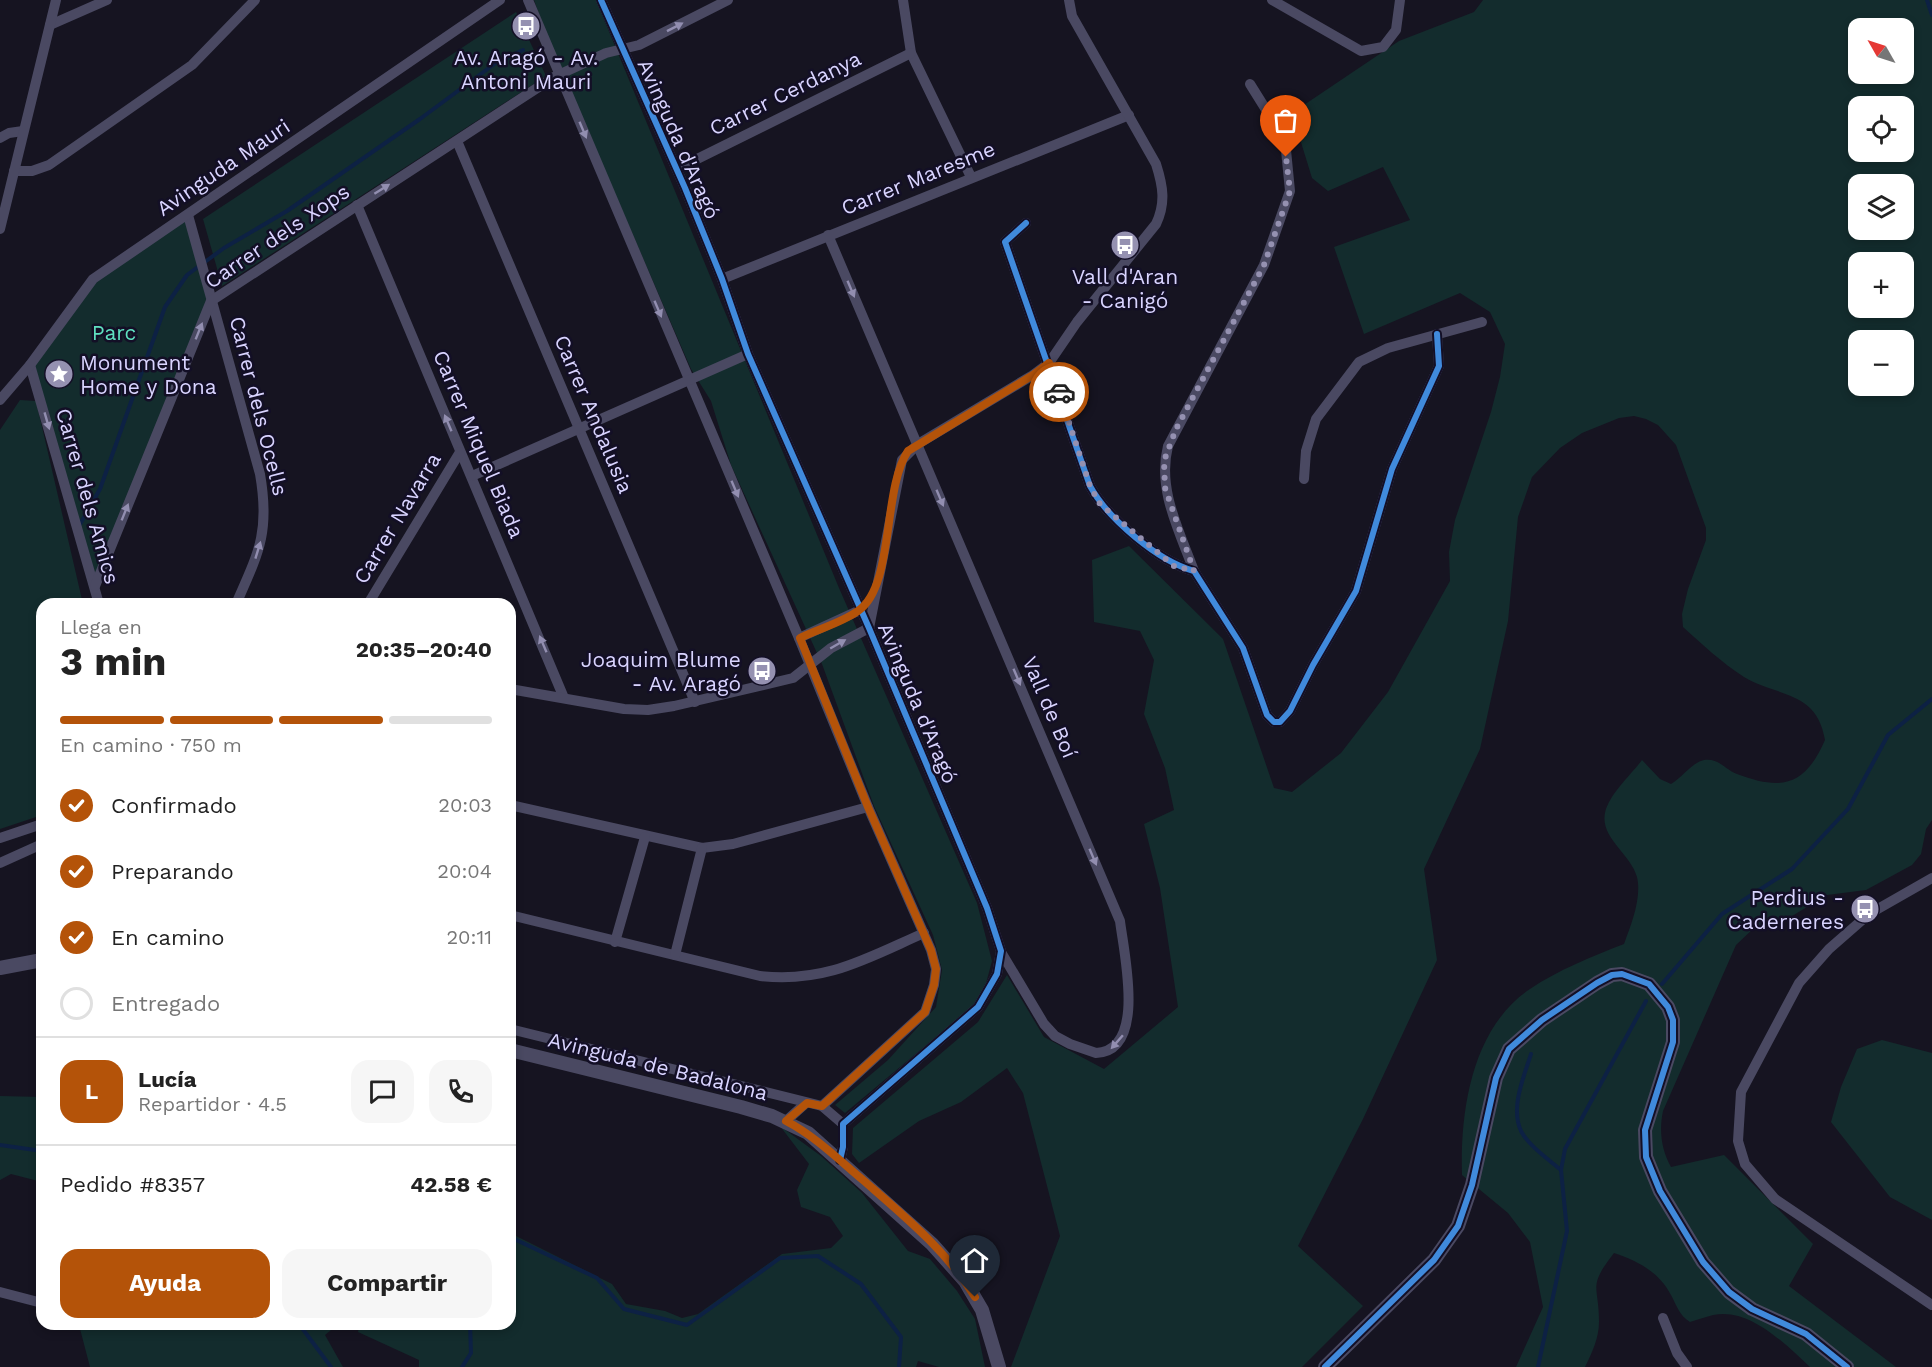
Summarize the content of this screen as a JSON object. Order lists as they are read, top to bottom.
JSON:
{
  "streets": {
    "street": [
      "Carrer Cerdanya",
      "Avinguda d'Aragó",
      "Avinguda Mauri",
      "Carrer Maresme",
      "Carrer dels Xops",
      "Carrer dels Ocells",
      "Carrer Andalusia",
      "Carrer Miquel Biada",
      "Carrer dels Amics",
      "Carrer Navarra",
      "Vall de Boí",
      "Avinguda de Badalona"
    ]
  },
  "crossings": [
    ["Carrer Cerdanya", "Avinguda d'Aragó"],
    ["Avinguda d'Aragó", "Carrer Maresme"],
    ["Avinguda d'Aragó", "Carrer dels Xops"],
    ["Avinguda d'Aragó", "Carrer Navarra"],
    ["Avinguda d'Aragó", "Vall de Boí"],
    ["Avinguda Mauri", "Carrer dels Ocells"],
    ["Avinguda Mauri", "Carrer dels Amics"],
    ["Carrer Maresme", "Vall de Boí"],
    ["Carrer dels Xops", "Carrer dels Ocells"],
    ["Carrer dels Xops", "Carrer Andalusia"],
    ["Carrer dels Xops", "Carrer Miquel Biada"],
    ["Carrer dels Xops", "Carrer dels Amics"],
    ["Carrer Andalusia", "Carrer Navarra"],
    ["Carrer Miquel Biada", "Carrer Navarra"]
  ],
  "one_way": [
    "Carrer dels Xops",
    "Carrer dels Ocells",
    "Carrer Miquel Biada",
    "Carrer dels Amics"
  ],
  "parks": ["Parc"],
  "places": {
    "bus stop": [
      "Av. Aragó - Av. Antoni Mauri",
      "Vall d'Aran - Canigó",
      "Joaquim Blume - Av. Aragó",
      "Perdius - Caderneres"
    ],
    "place": ["Monument Home y Dona"]
  },
  "north": "top left",
  "page": {
    "map_buttons": ["+", "−"],
    "heading": ["3 min", "Llega en", "20:35–20:40"],
    "panel": [
      "Lucía",
      "Repartidor · 4.5",
      "Pedido #8357",
      "42.58 €"
    ],
    "bar": "En camino · 750 m",
    "list": [
      ["Confirmado", "20:03"],
      ["Preparando", "20:04"],
      ["En camino", "20:11"],
      "Entregado"
    ],
    "round": "L",
    "buttons": ["Ayuda", "Compartir"]
  }
}
